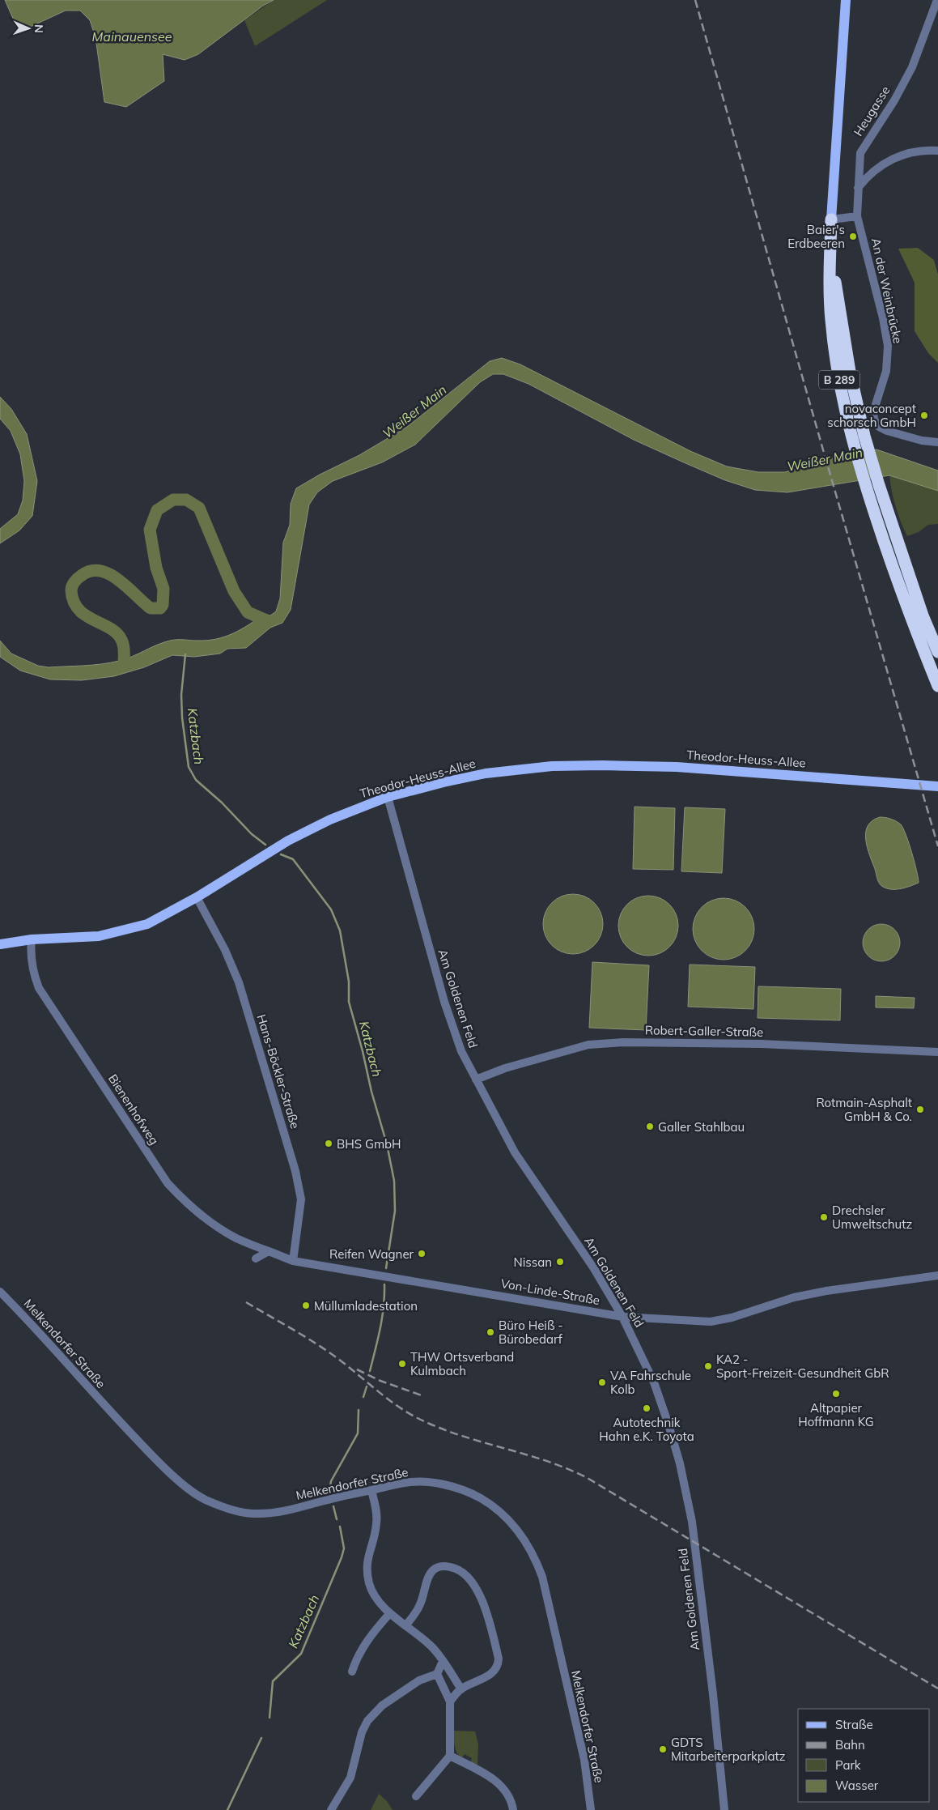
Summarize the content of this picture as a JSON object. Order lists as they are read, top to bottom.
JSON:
{
  "streets": {
    "highway": ["B 289"],
    "main road": ["Theodor-Heuss-Allee"],
    "street": [
      "Heugasse",
      "An der Weinbrücke",
      "Am Goldenen Feld",
      "Robert-Galler-Straße",
      "Hans-Böckler-Straße",
      "Bienenhofweg",
      "Von-Linde-Straße",
      "Melkendorfer Straße"
    ]
  },
  "crossings": [
    ["Heugasse", "An der Weinbrücke"],
    ["Theodor-Heuss-Allee", "Am Goldenen Feld"],
    ["Theodor-Heuss-Allee", "Hans-Böckler-Straße"],
    ["Theodor-Heuss-Allee", "Bienenhofweg"],
    ["Am Goldenen Feld", "Robert-Galler-Straße"],
    ["Am Goldenen Feld", "Von-Linde-Straße"],
    ["Hans-Böckler-Straße", "Von-Linde-Straße"],
    ["Bienenhofweg", "Von-Linde-Straße"]
  ],
  "water": ["Mainauensee", "Weißer Main", "Katzbach"],
  "places": [
    "Baier's Erdbeeren",
    "novaconcept schorsch GmbH",
    "Rotmain-Asphalt GmbH & Co.",
    "Galler Stahlbau",
    "BHS GmbH",
    "Drechsler Umweltschutz",
    "Reifen Wagner",
    "Nissan",
    "Müllumladestation",
    "Büro Heiß - Bürobedarf",
    "THW Ortsverband Kulmbach",
    "KA2 - Sport-Freizeit-Gesundheit GbR",
    "VA Fahrschule Kolb",
    "Altpapier Hoffmann KG",
    "Autotechnik Hahn e.K. Toyota",
    "GDTS Mitarbeiterparkplatz"
  ],
  "legend": [
    "Straße",
    "Bahn",
    "Park",
    "Wasser"
  ],
  "north": "right"
}
